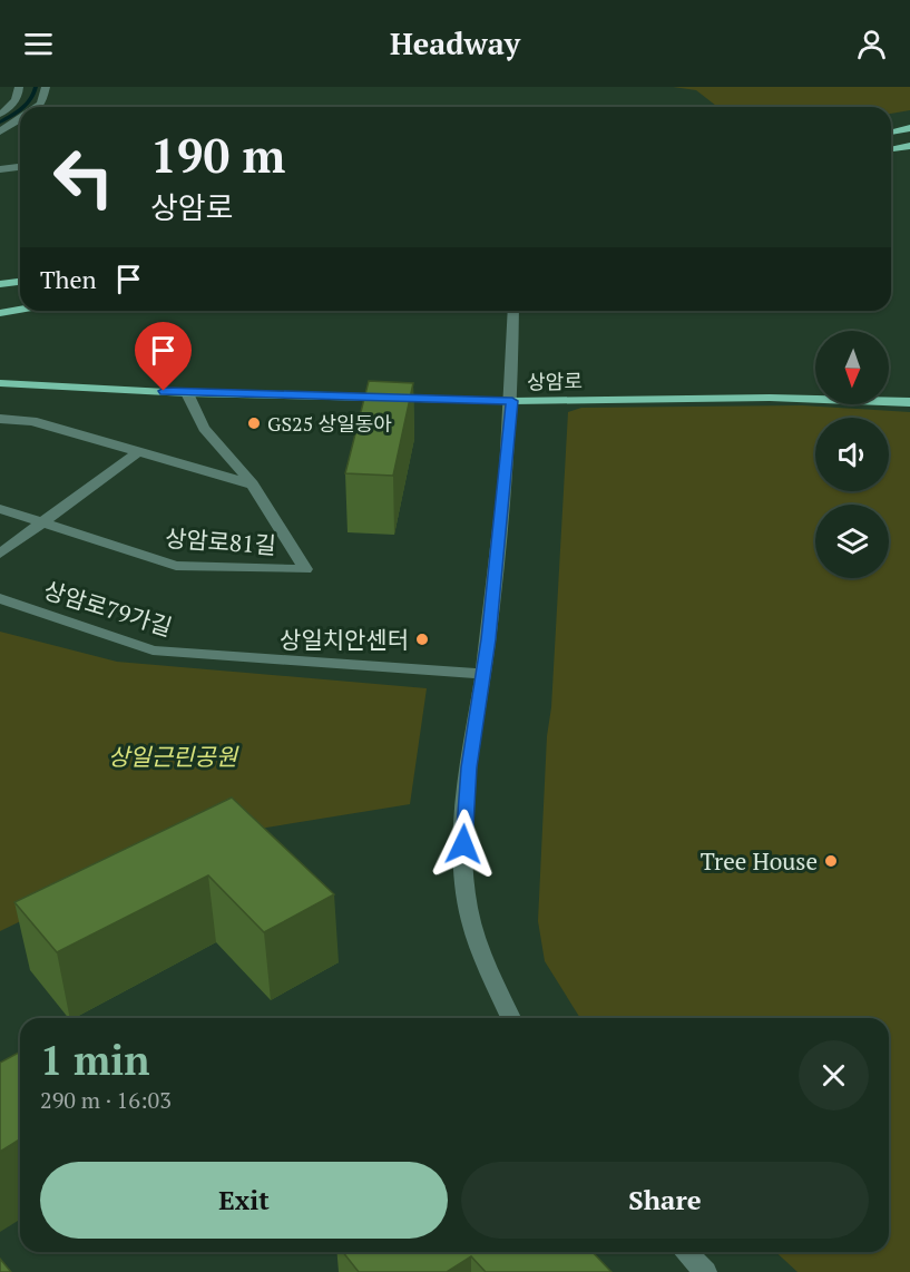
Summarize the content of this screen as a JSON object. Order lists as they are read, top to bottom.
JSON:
{
  "streets": {
    "main road": ["상암로"],
    "street": ["상암로81길", "상암로79가길"]
  },
  "crossings": [
    ["상암로", "상암로81길"]
  ],
  "parks": ["상일근린공원"],
  "places": ["GS25 상일동아", "상일치안센터", "Tree House"],
  "north": "bottom",
  "page": {
    "header": "Headway",
    "turn": ["190 m", "상암로"],
    "then": "Then",
    "heading": ["1 min", "290 m · 16:03"],
    "buttons": ["Exit", "Share"]
  }
}
